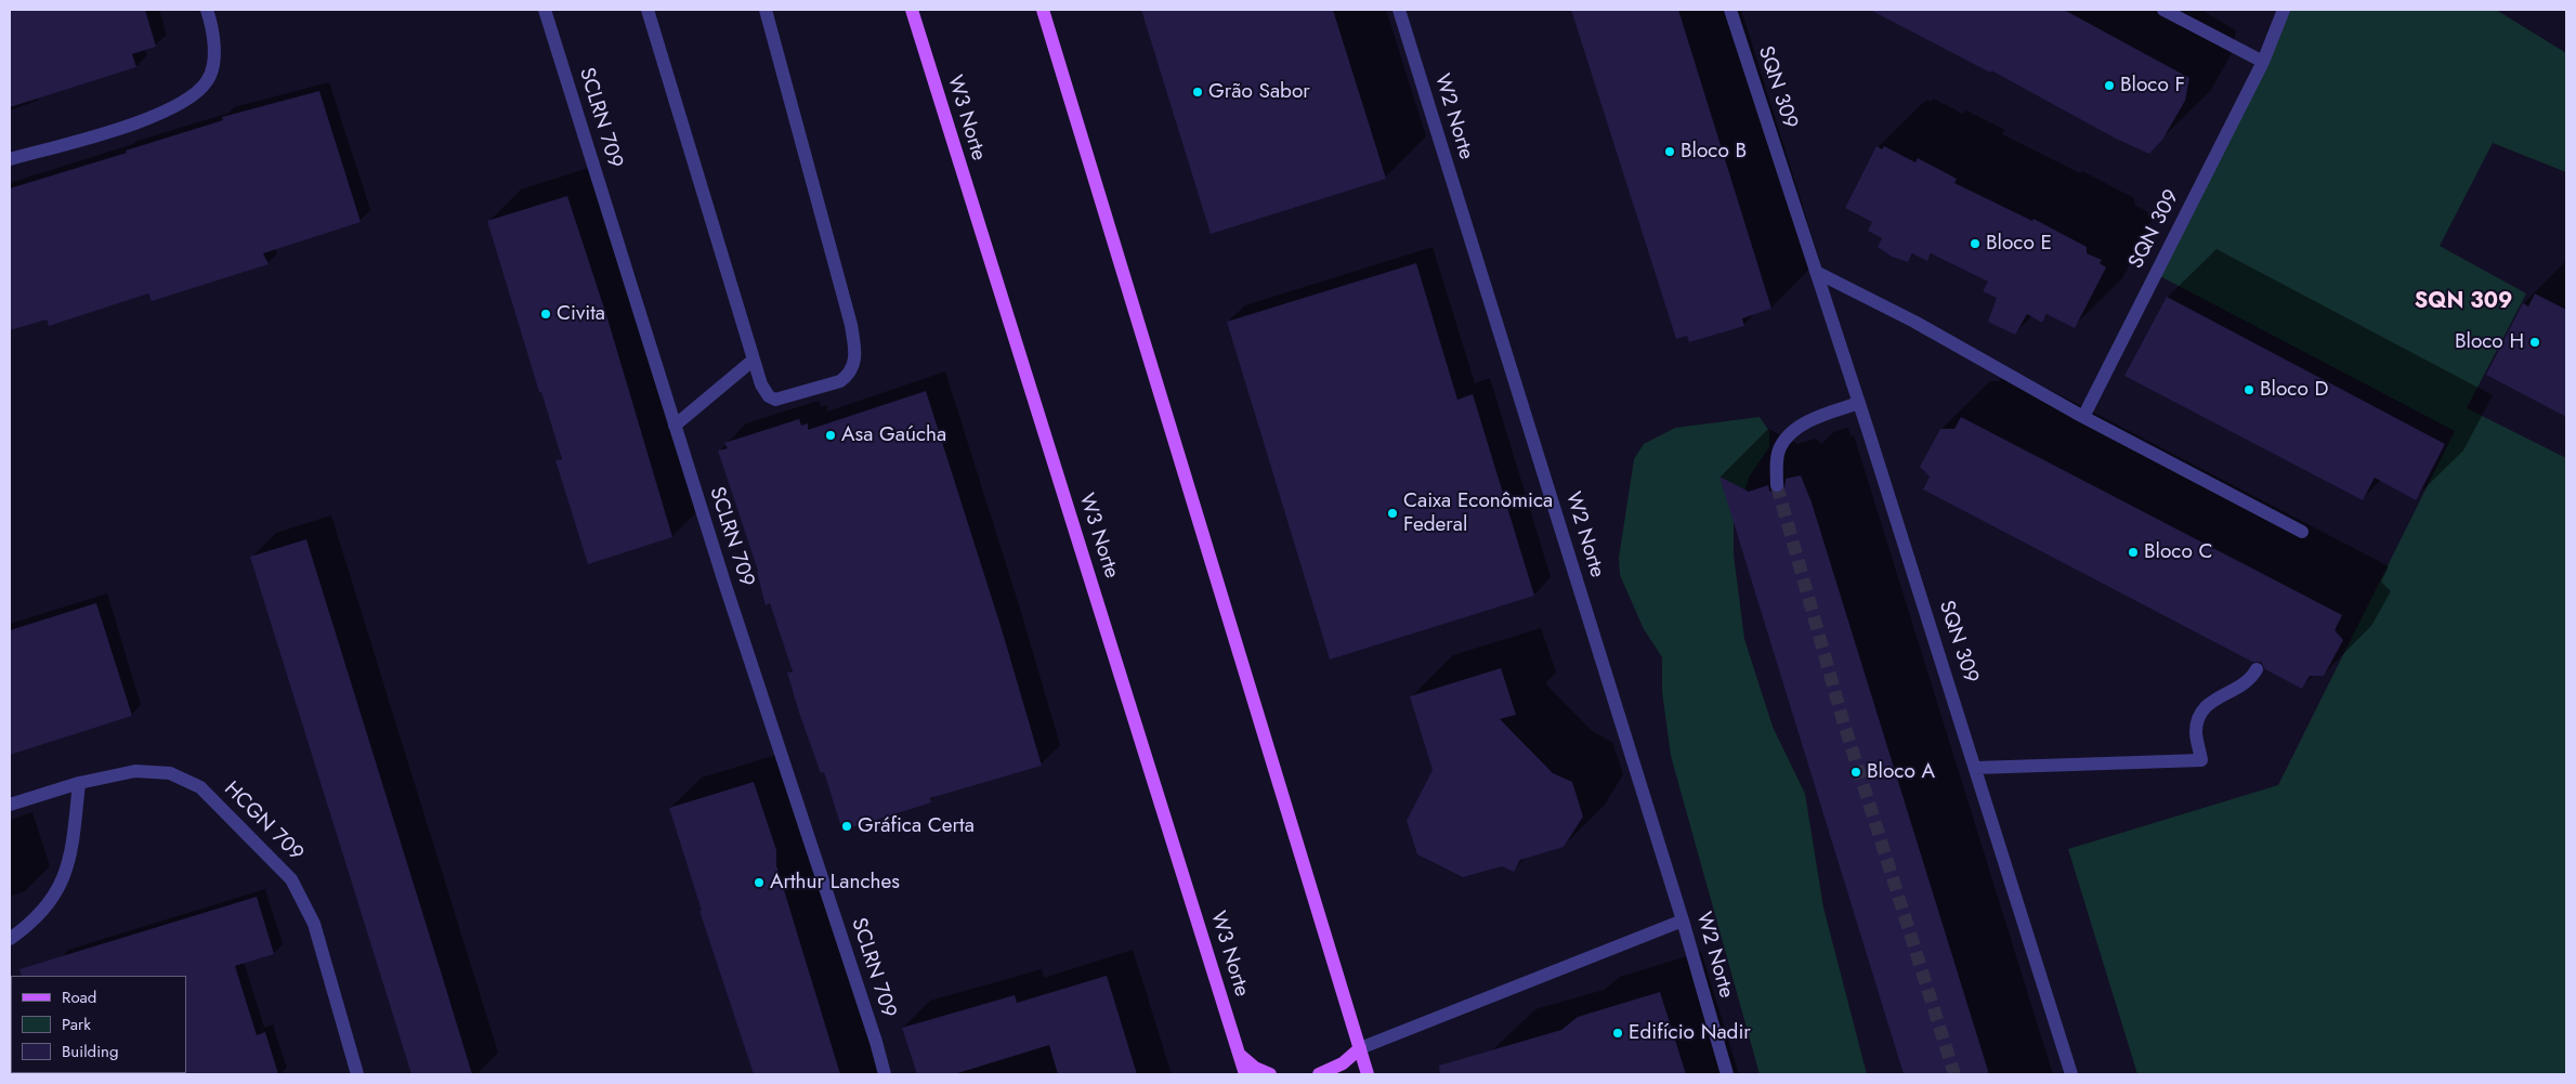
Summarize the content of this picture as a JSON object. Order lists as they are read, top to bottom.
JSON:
{
  "streets": {
    "main road": ["W3 Norte"],
    "street": [
      "SQN 309",
      "W2 Norte",
      "SCLRN 709",
      "HCGN 709"
    ]
  },
  "districts": ["SQN 309"],
  "places": [
    "Bloco F",
    "Grão Sabor",
    "Bloco B",
    "Bloco E",
    "Civita",
    "Bloco H",
    "Bloco D",
    "Asa Gaúcha",
    "Caixa Econômica Federal",
    "Bloco C",
    "Bloco A",
    "Gráfica Certa",
    "Arthur Lanches",
    "Edifício Nadir"
  ],
  "legend": ["Road", "Park", "Building"]
}
